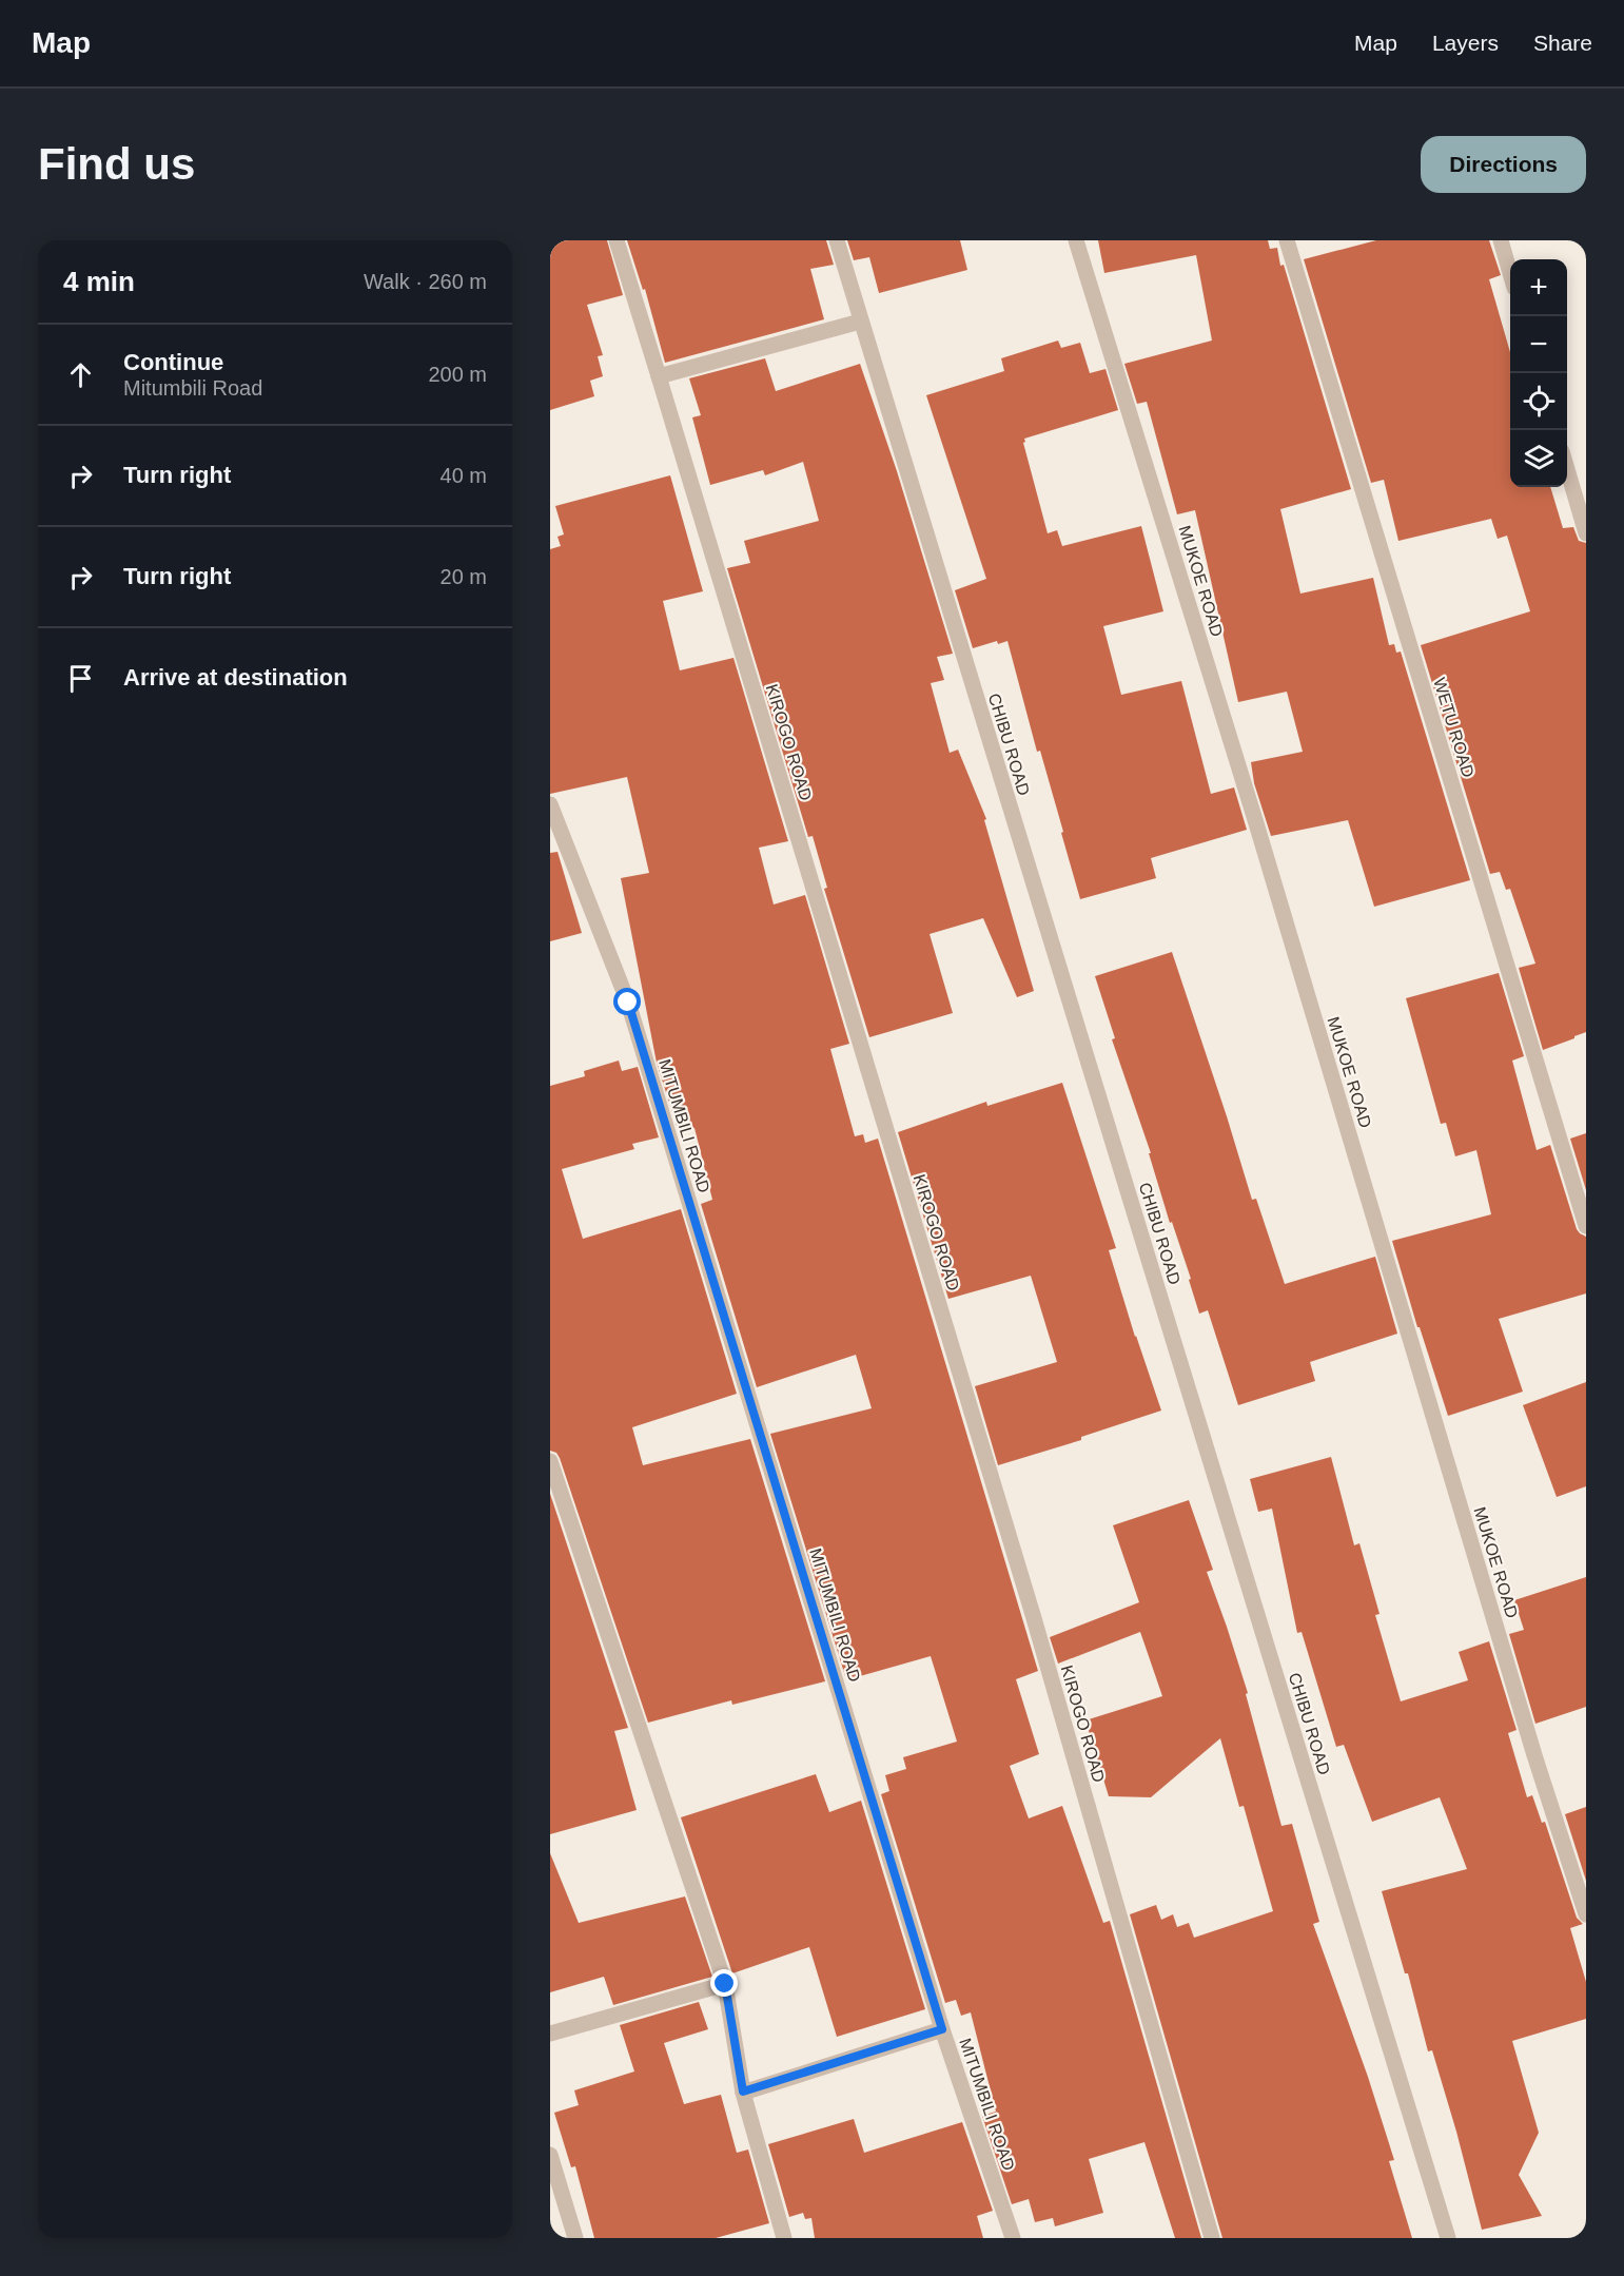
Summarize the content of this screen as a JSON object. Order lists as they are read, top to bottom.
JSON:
{
  "streets": {
    "street": [
      "MUKOE ROAD",
      "WETU ROAD",
      "KIROGO ROAD",
      "CHIBU ROAD",
      "MITUMBILI ROAD"
    ]
  },
  "page": {
    "header": "Map",
    "nav": ["Map", "Layers", "Share"],
    "buttons": "Directions",
    "title": "Find us",
    "heading": ["4 min", "Walk · 260 m"],
    "map_buttons": ["+", "−"],
    "list": [
      ["Continue", "Mitumbili Road", "200 m"],
      ["Turn right", "40 m"],
      ["Turn right", "20 m"],
      "Arrive at destination"
    ]
  }
}
